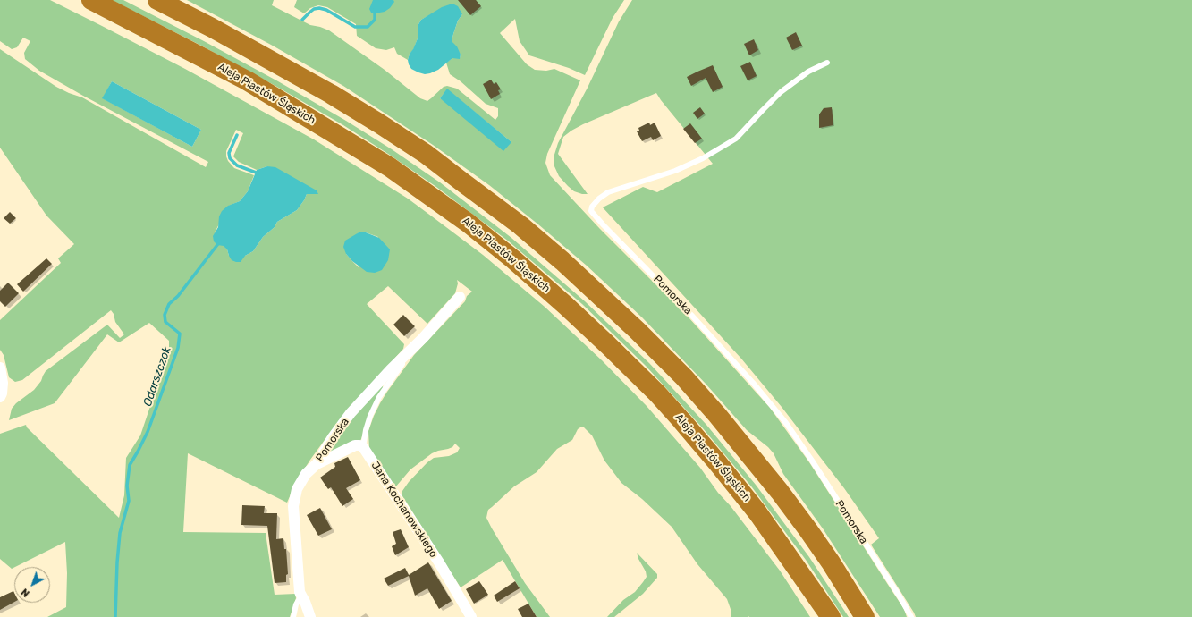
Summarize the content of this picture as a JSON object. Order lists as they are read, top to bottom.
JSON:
{
  "streets": {
    "highway": ["Aleja Piastów Śląskich"],
    "street": ["Pomorska", "Jana Kochanowskiego"]
  },
  "water": ["Odarszczok"],
  "north": "bottom left"
}
